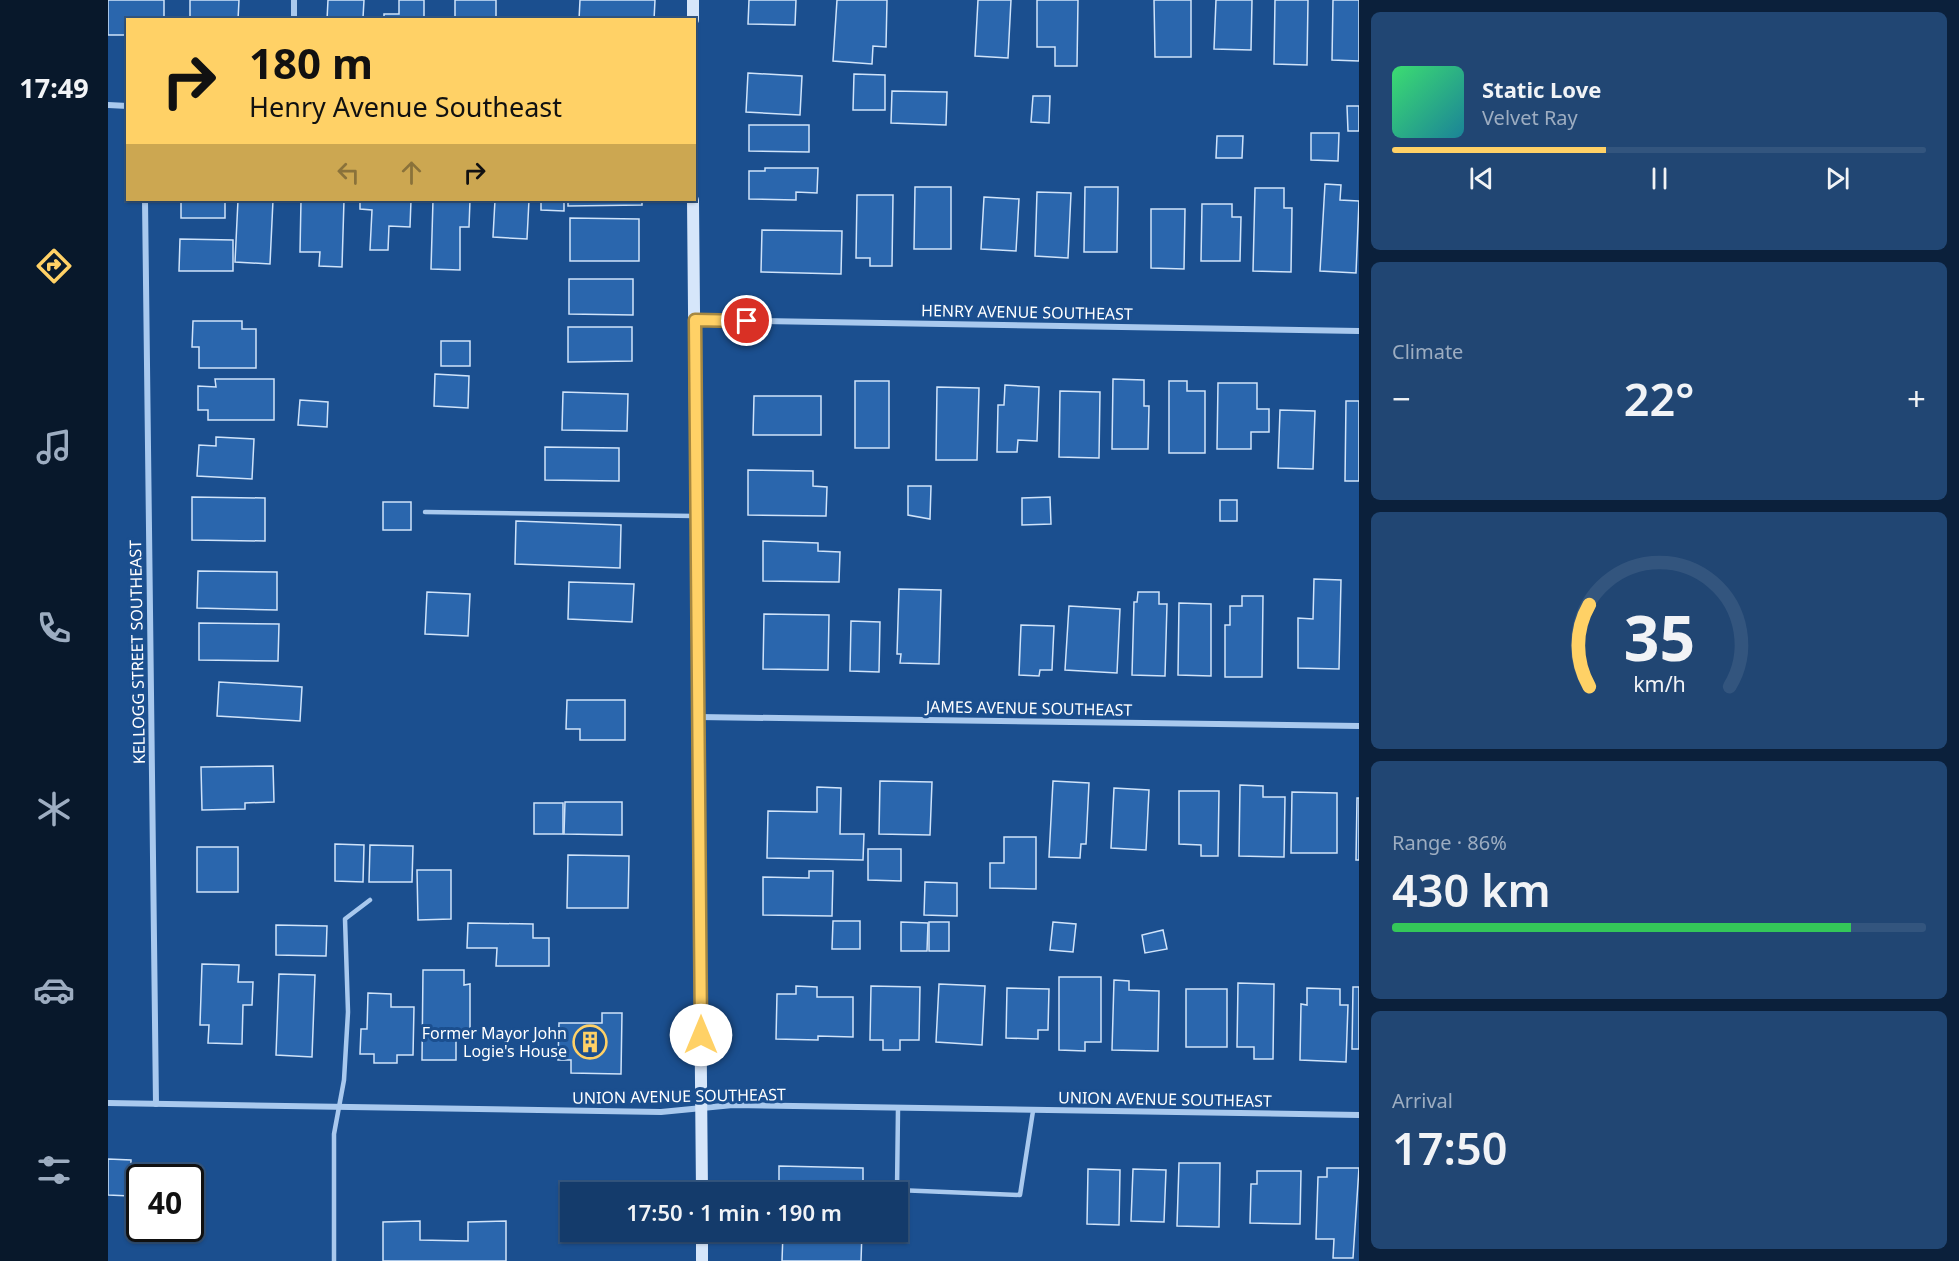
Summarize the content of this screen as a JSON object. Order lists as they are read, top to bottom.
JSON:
{
  "streets": {
    "street": [
      "HENRY AVENUE SOUTHEAST",
      "KELLOGG STREET SOUTHEAST",
      "JAMES AVENUE SOUTHEAST",
      "UNION AVENUE SOUTHEAST"
    ]
  },
  "crossings": [
    ["KELLOGG STREET SOUTHEAST", "UNION AVENUE SOUTHEAST"]
  ],
  "places": {
    "building": ["Former Mayor John Logie's House"]
  },
  "page": {
    "tabs": "17:49",
    "turn": ["180 m", "Henry Avenue Southeast"],
    "song": ["Static Love", "Velvet Ray"],
    "tile": [
      "Climate",
      ["Range · 86%", "430 km"],
      ["Arrival", "17:50"]
    ],
    "heat": ["−", "22°", "+"],
    "limit": "40",
    "trip": "17:50 · 1 min · 190 m",
    "gauge": ["35", "km/h"]
  }
}
